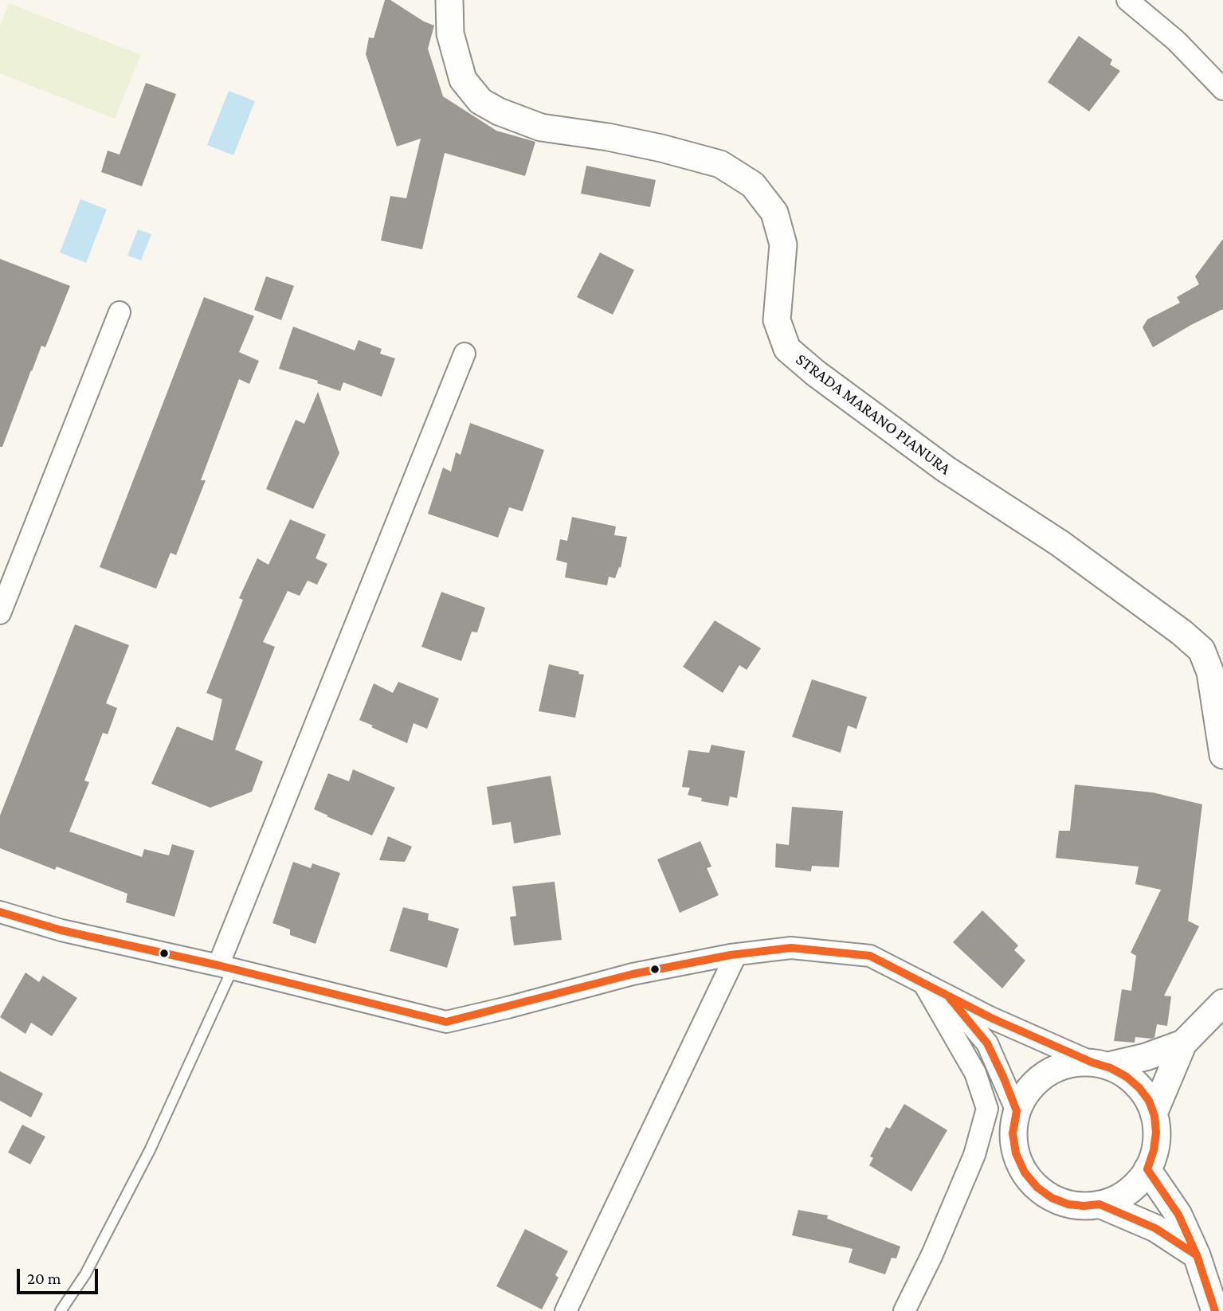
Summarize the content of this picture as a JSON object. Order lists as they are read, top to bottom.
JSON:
{
  "streets": {
    "street": ["STRADA MARANO PIANURA"]
  },
  "scale_bar": "20 m"
}
